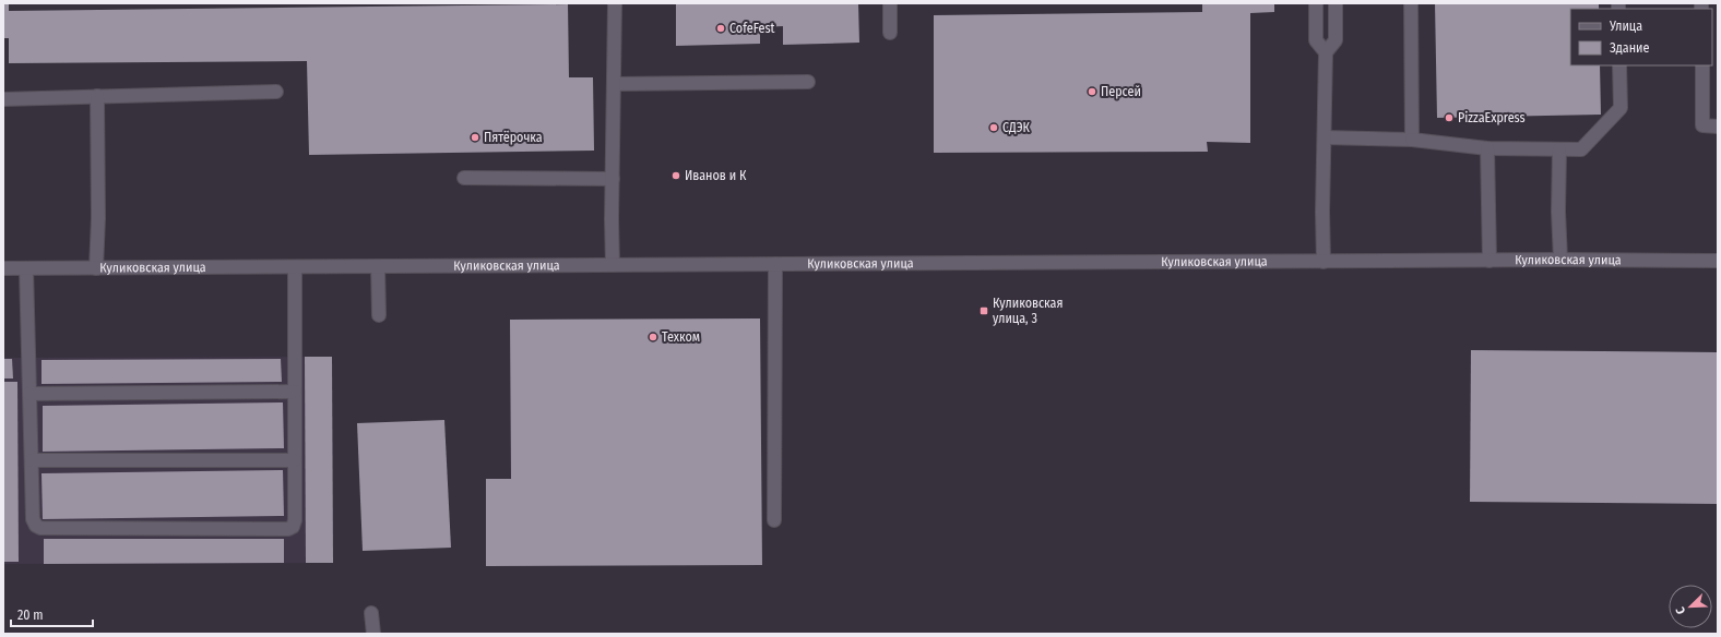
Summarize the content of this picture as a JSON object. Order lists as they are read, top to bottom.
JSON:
{
  "streets": {
    "street": ["Куликовская улица"]
  },
  "places": {
    "other": [
      "CofeFest",
      "Персей",
      "PizzaExpress",
      "СДЭК",
      "Пятёрочка",
      "Иванов и К",
      "Техком"
    ],
    "transit": ["Куликовская улица, 3"]
  },
  "legend": ["Улица", "Здание"],
  "scale_bar": "20 m",
  "north": "bottom left"
}
